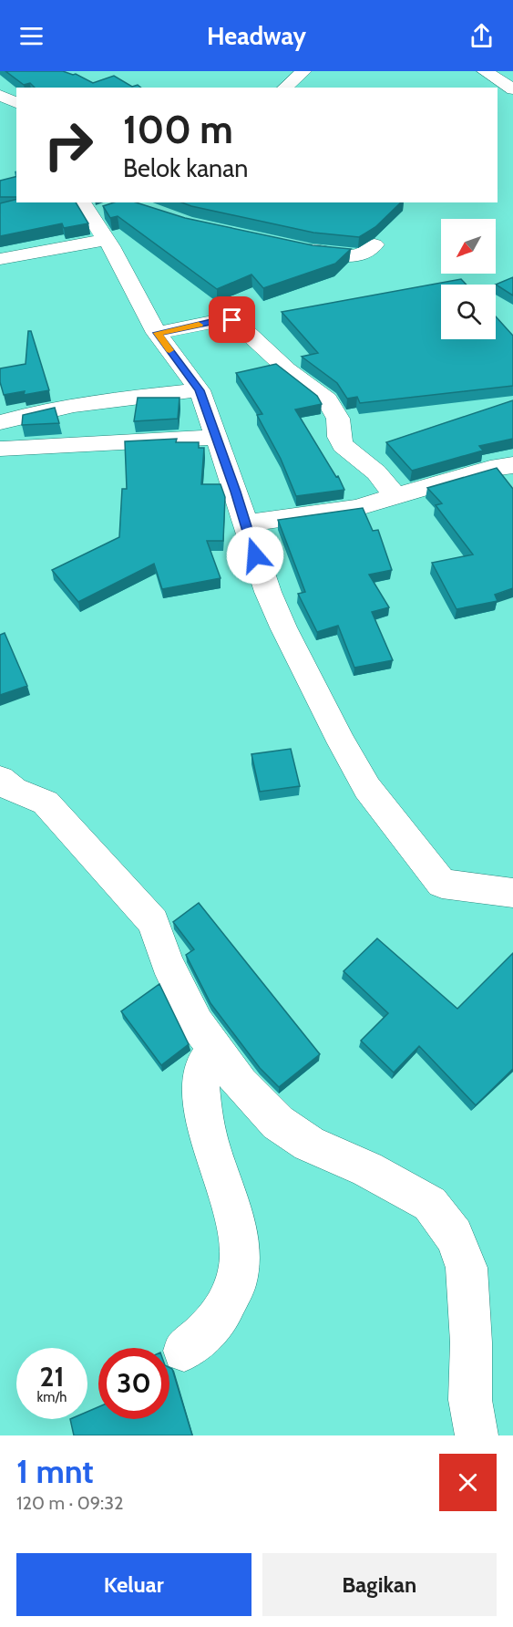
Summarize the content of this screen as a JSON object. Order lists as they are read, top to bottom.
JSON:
{
  "north": "bottom left",
  "page": {
    "header": "Headway",
    "turn": ["100 m", "Belok kanan"],
    "speed": "21 km/h",
    "limit": "30",
    "heading": ["1 mnt", "120 m · 09:32"],
    "buttons": ["Keluar", "Bagikan"]
  }
}
